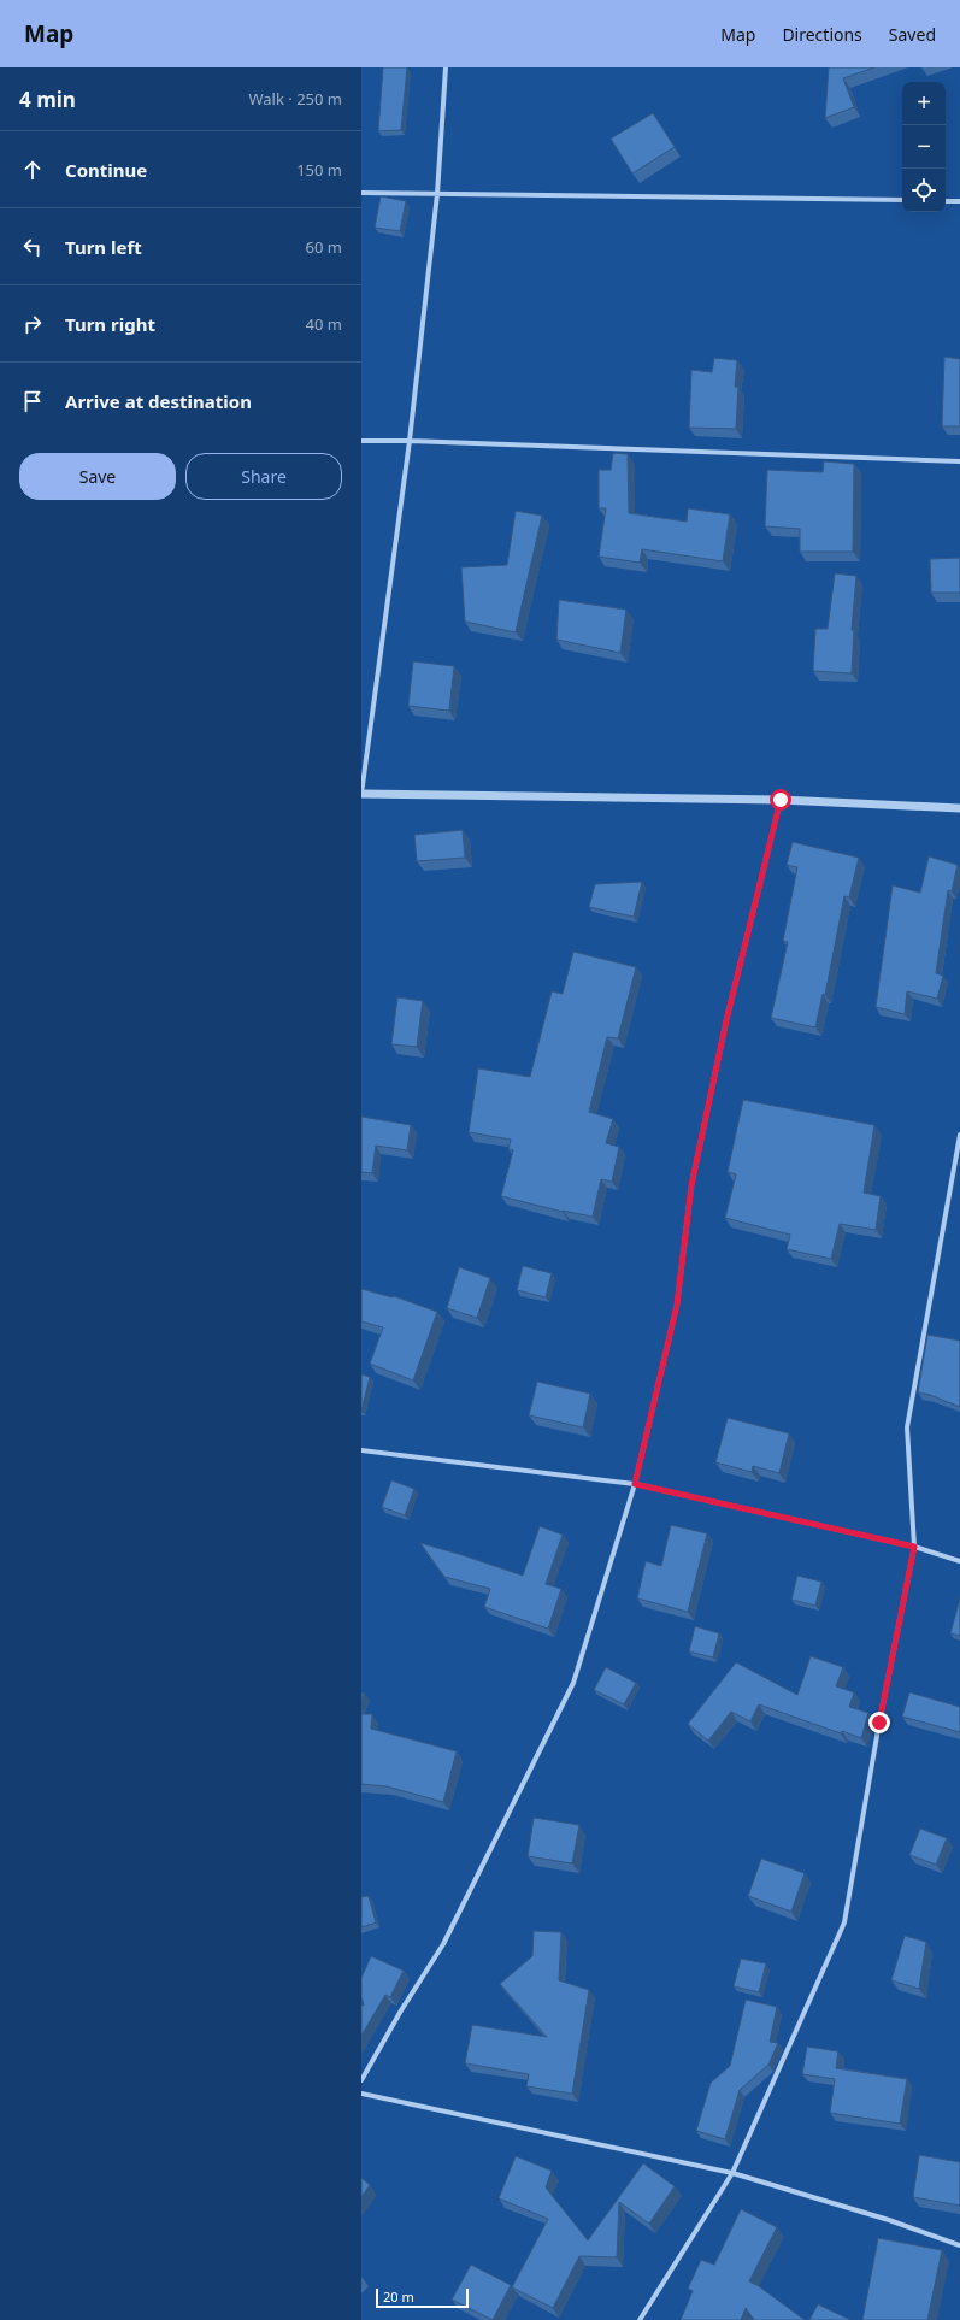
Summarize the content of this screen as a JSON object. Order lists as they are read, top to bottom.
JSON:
{
  "scale_bar": "20 m",
  "page": {
    "header": "Map",
    "nav": ["Map", "Directions", "Saved"],
    "heading": ["4 min", "Walk · 250 m"],
    "map_buttons": ["+", "−"],
    "list": [
      ["Continue", "150 m"],
      ["Turn left", "60 m"],
      ["Turn right", "40 m"],
      "Arrive at destination"
    ],
    "buttons": ["Save", "Share"],
    "scale": "20 m"
  }
}
